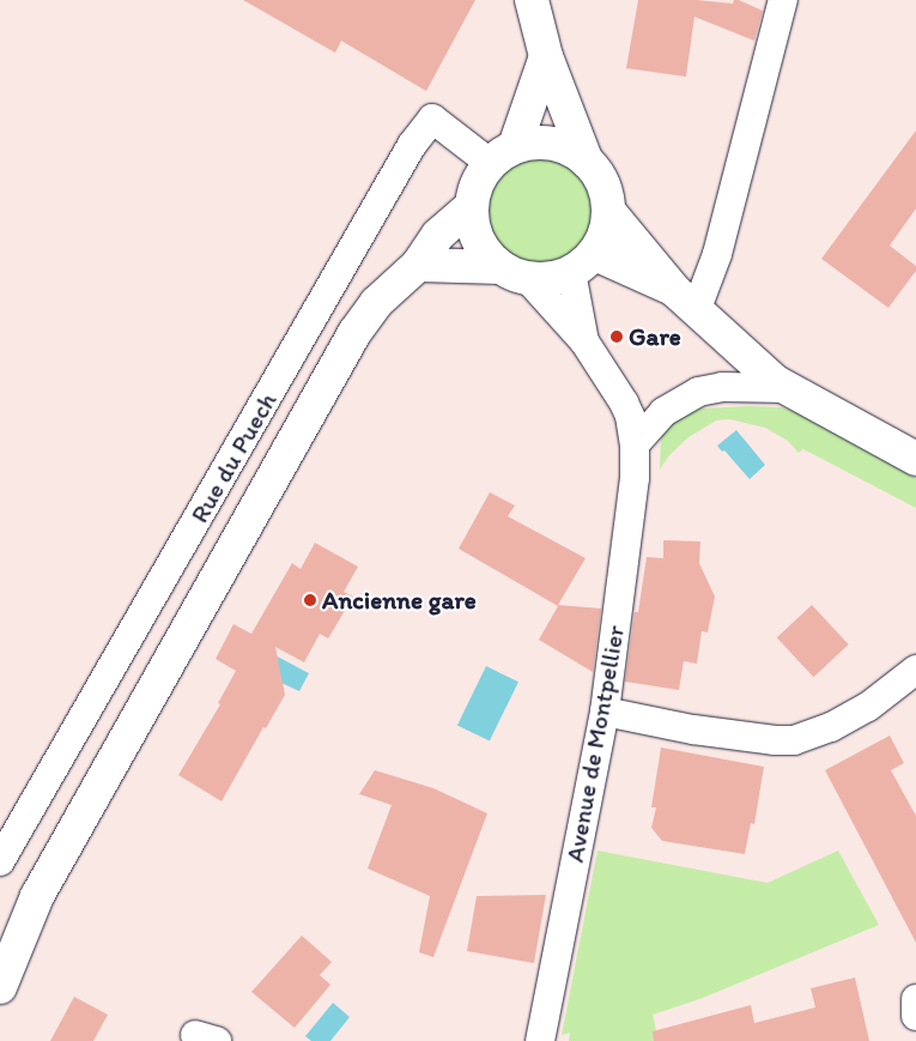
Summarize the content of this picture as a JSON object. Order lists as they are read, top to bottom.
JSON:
{
  "streets": {
    "street": ["Rue du Puech", "Avenue de Montpellier"]
  },
  "crossings": [
    ["Rue du Puech", "Avenue de Montpellier"]
  ],
  "places": ["Gare", "Ancienne gare"]
}
